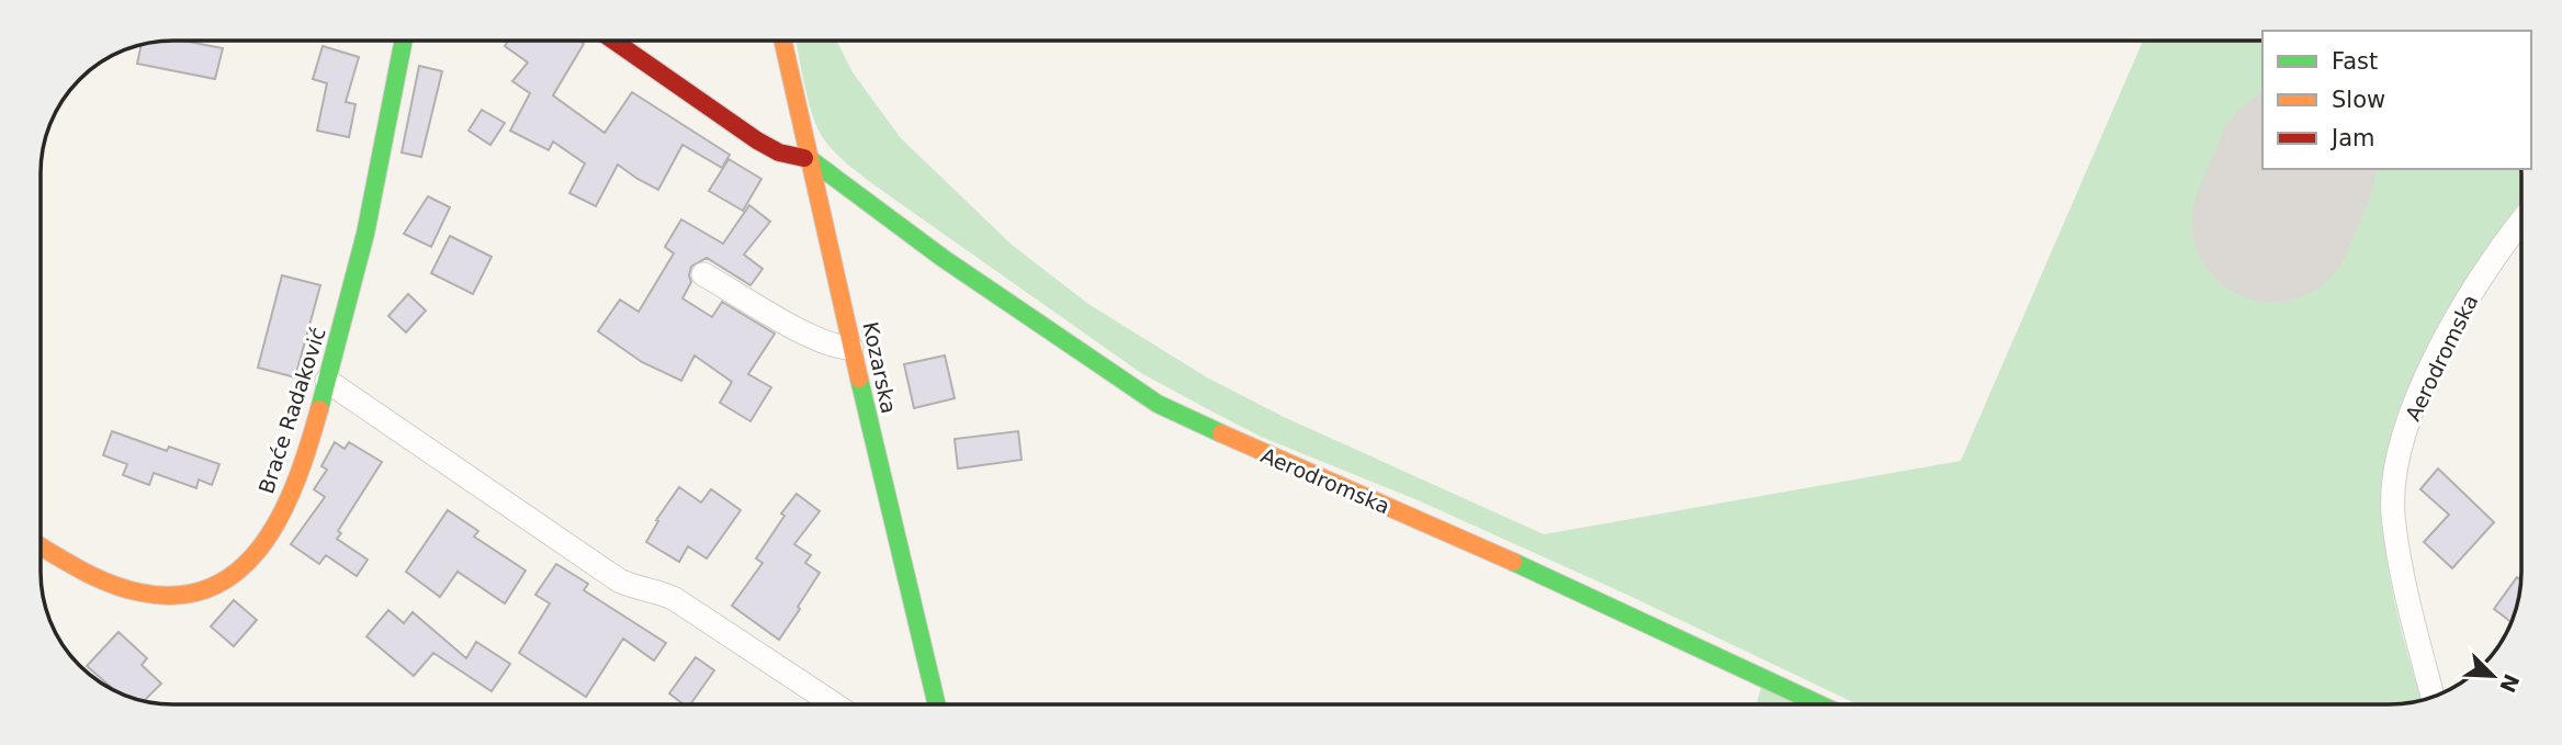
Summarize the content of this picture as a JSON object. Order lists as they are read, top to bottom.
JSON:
{
  "streets": {
    "street": ["Aerodromska", "Kozarska", "Braće Radaković"]
  },
  "crossings": [
    ["Aerodromska", "Kozarska"]
  ],
  "legend": ["Fast", "Slow", "Jam"],
  "north": "bottom right"
}
